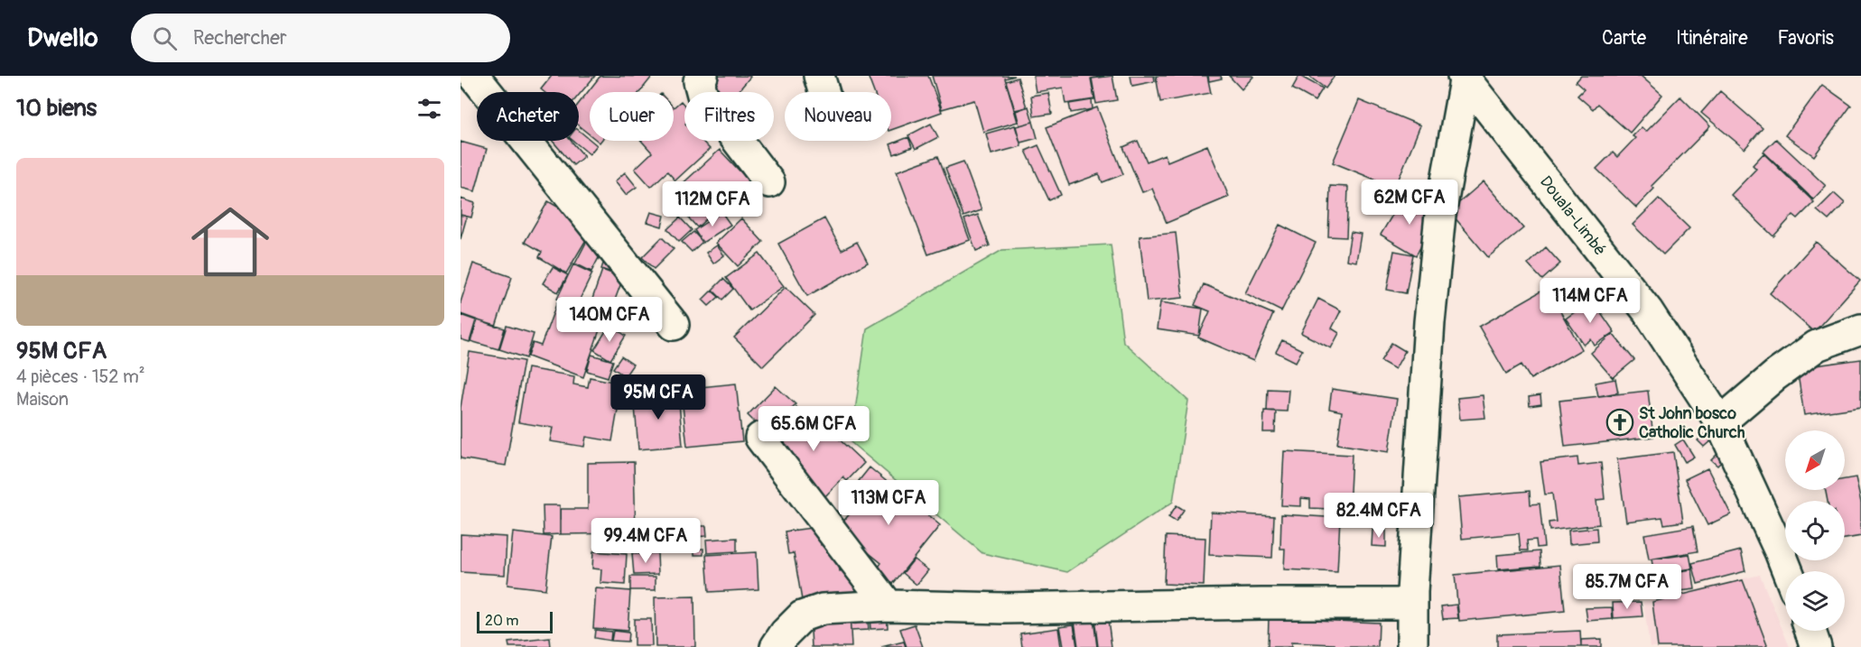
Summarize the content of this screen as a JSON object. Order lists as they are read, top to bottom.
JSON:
{
  "streets": {
    "main road": ["Douala-Limbé"]
  },
  "places": {
    "church": ["St John bosco Catholic Church"]
  },
  "scale_bar": "20 m",
  "north": "bottom left",
  "page": {
    "header": "Dwello",
    "search": "Rechercher",
    "nav": ["Carte", "Itinéraire", "Favoris"],
    "heading": "10 biens",
    "chip": [
      "Acheter",
      "Louer",
      "Filtres",
      "Nouveau"
    ],
    "list": [
      {
        "name": "95M CFA",
        "note": "4 pièces · 152 m² · Maison"
      }
    ],
    "price": [
      "62M CFA",
      "112M CFA",
      "114M CFA",
      "140M CFA",
      "95M CFA",
      "65.6M CFA",
      "113M CFA",
      "82.4M CFA",
      "99.4M CFA",
      "85.7M CFA"
    ],
    "scale": "20 m"
  }
}
